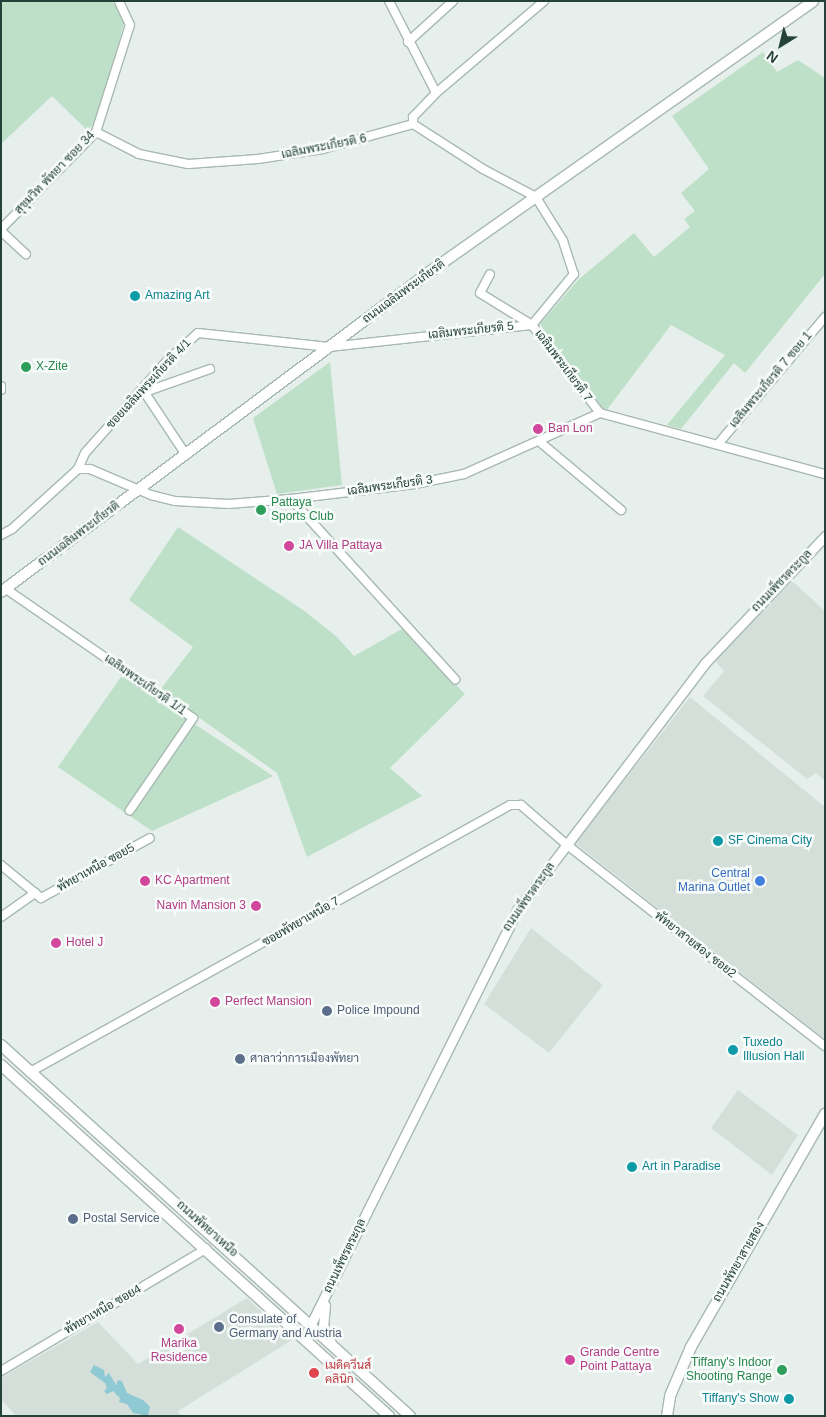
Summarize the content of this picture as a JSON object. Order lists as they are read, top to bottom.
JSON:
{
  "streets": {
    "main road": ["ถนนเฉลิมพระเกียรติ", "ถนนพัทยาเหนือ", "ถนนพัทยาสายสอง"],
    "street": [
      "เฉลิมพระเกียรติ 6",
      "สุขุมวิท พัทยา ซอย 34",
      "เฉลิมพระเกียรติ 5",
      "เฉลิมพระเกียรติ 7",
      "เฉลิมพระเกียรติ 7 ซอย 1",
      "ซอยเฉลิมพระเกียรติ 4/1",
      "เฉลิมพระเกียรติ 3",
      "ถนนเพ็ชรตระกูล",
      "เฉลิมพระเกียรติ 1/1",
      "พัทยาเหนือ ซอย5",
      "ซอยพัทยาเหนือ 7",
      "พัทยาสายสอง ซอย2",
      "พัทยาเหนือ ซอย4"
    ]
  },
  "crossings": [
    ["เฉลิมพระเกียรติ 6", "สุขุมวิท พัทยา ซอย 34"],
    ["ถนนเฉลิมพระเกียรติ", "เฉลิมพระเกียรติ 5"],
    ["ถนนเฉลิมพระเกียรติ", "เฉลิมพระเกียรติ 7"],
    ["ถนนเฉลิมพระเกียรติ", "ซอยเฉลิมพระเกียรติ 4/1"],
    ["ถนนเฉลิมพระเกียรติ", "เฉลิมพระเกียรติ 3"],
    ["ถนนเฉลิมพระเกียรติ", "เฉลิมพระเกียรติ 1/1"],
    ["เฉลิมพระเกียรติ 5", "เฉลิมพระเกียรติ 7"],
    ["เฉลิมพระเกียรติ 5", "ซอยเฉลิมพระเกียรติ 4/1"],
    ["เฉลิมพระเกียรติ 7", "เฉลิมพระเกียรติ 7 ซอย 1"],
    ["เฉลิมพระเกียรติ 7", "เฉลิมพระเกียรติ 3"],
    ["ซอยเฉลิมพระเกียรติ 4/1", "เฉลิมพระเกียรติ 3"],
    ["ถนนเพ็ชรตระกูล", "ซอยพัทยาเหนือ 7"],
    ["ถนนเพ็ชรตระกูล", "พัทยาสายสอง ซอย2"],
    ["ถนนเพ็ชรตระกูล", "ถนนพัทยาเหนือ"],
    ["ซอยพัทยาเหนือ 7", "พัทยาสายสอง ซอย2"],
    ["ซอยพัทยาเหนือ 7", "ถนนพัทยาเหนือ"],
    ["ถนนพัทยาเหนือ", "พัทยาเหนือ ซอย4"]
  ],
  "places": [
    "Amazing Art",
    "X-Zite",
    "Ban Lon",
    "Pattaya Sports Club",
    "JA Villa Pattaya",
    "SF Cinema City",
    "KC Apartment",
    "Central Marina Outlet",
    "Navin Mansion 3",
    "Hotel J",
    "Perfect Mansion",
    "Police Impound",
    "Tuxedo Illusion Hall",
    "ศาลาว่าการเมืองพัทยา",
    "Art in Paradise",
    "Postal Service",
    "Consulate of Germany and Austria",
    "Marika Residence",
    "Grande Centre Point Pattaya",
    "Tiffany's Indoor Shooting Range",
    "เมดิควีนส์ คลินิก",
    "Tiffany's Show"
  ],
  "north": "bottom left"
}
